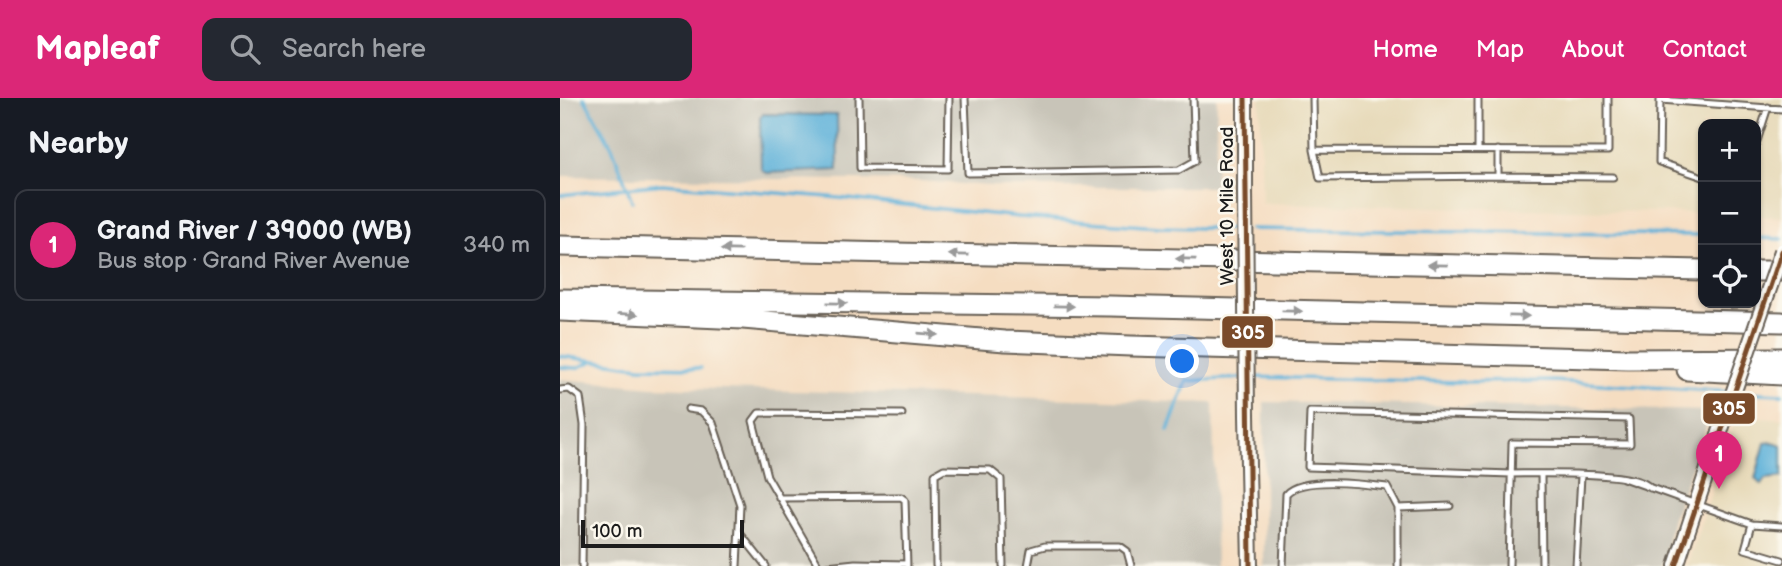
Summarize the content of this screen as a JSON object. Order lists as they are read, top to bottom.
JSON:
{
  "streets": {
    "main road": ["West 10 Mile Road"]
  },
  "lines": ["transit line 305"],
  "scale_bar": "100 m",
  "page": {
    "header": "Mapleaf",
    "search": "Search here",
    "nav": [
      "Home",
      "Map",
      "About",
      "Contact"
    ],
    "heading": "Nearby",
    "map_buttons": ["+", "−"],
    "list": [
      {
        "mark": "1",
        "name": "Grand River / 39000 (WB)",
        "note": "Bus stop · Grand River Avenue",
        "value": "340 m"
      }
    ],
    "pins": "1",
    "scale": "100 m"
  }
}
